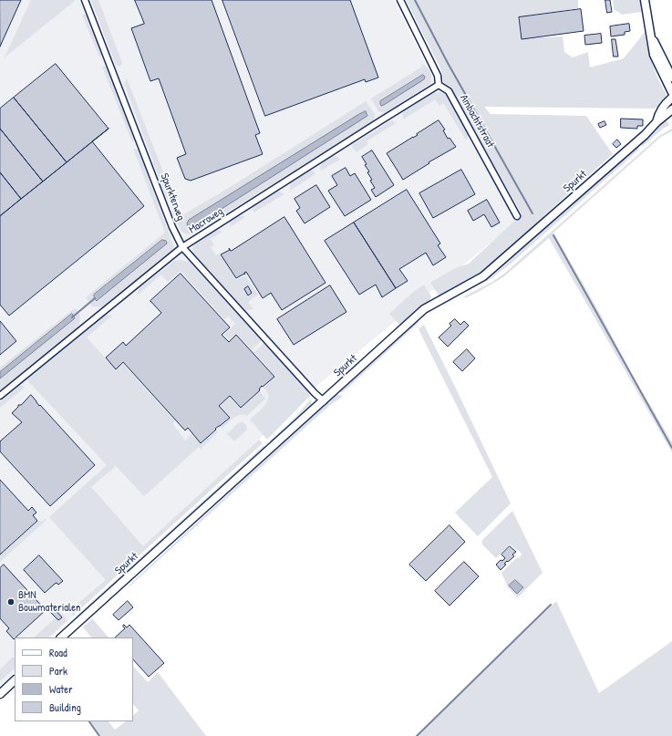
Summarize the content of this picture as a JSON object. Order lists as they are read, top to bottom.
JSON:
{
  "streets": {
    "street": [
      "Ambachtstraat",
      "Spurkt",
      "Spurkterweg",
      "Macroweg"
    ]
  },
  "crossings": [
    ["Ambachtstraat", "Macroweg"],
    ["Spurkt", "Spurkterweg"],
    ["Spurkterweg", "Macroweg"]
  ],
  "places": ["BMN Bouwmaterialen"],
  "legend": [
    "Road",
    "Park",
    "Water",
    "Building"
  ]
}
